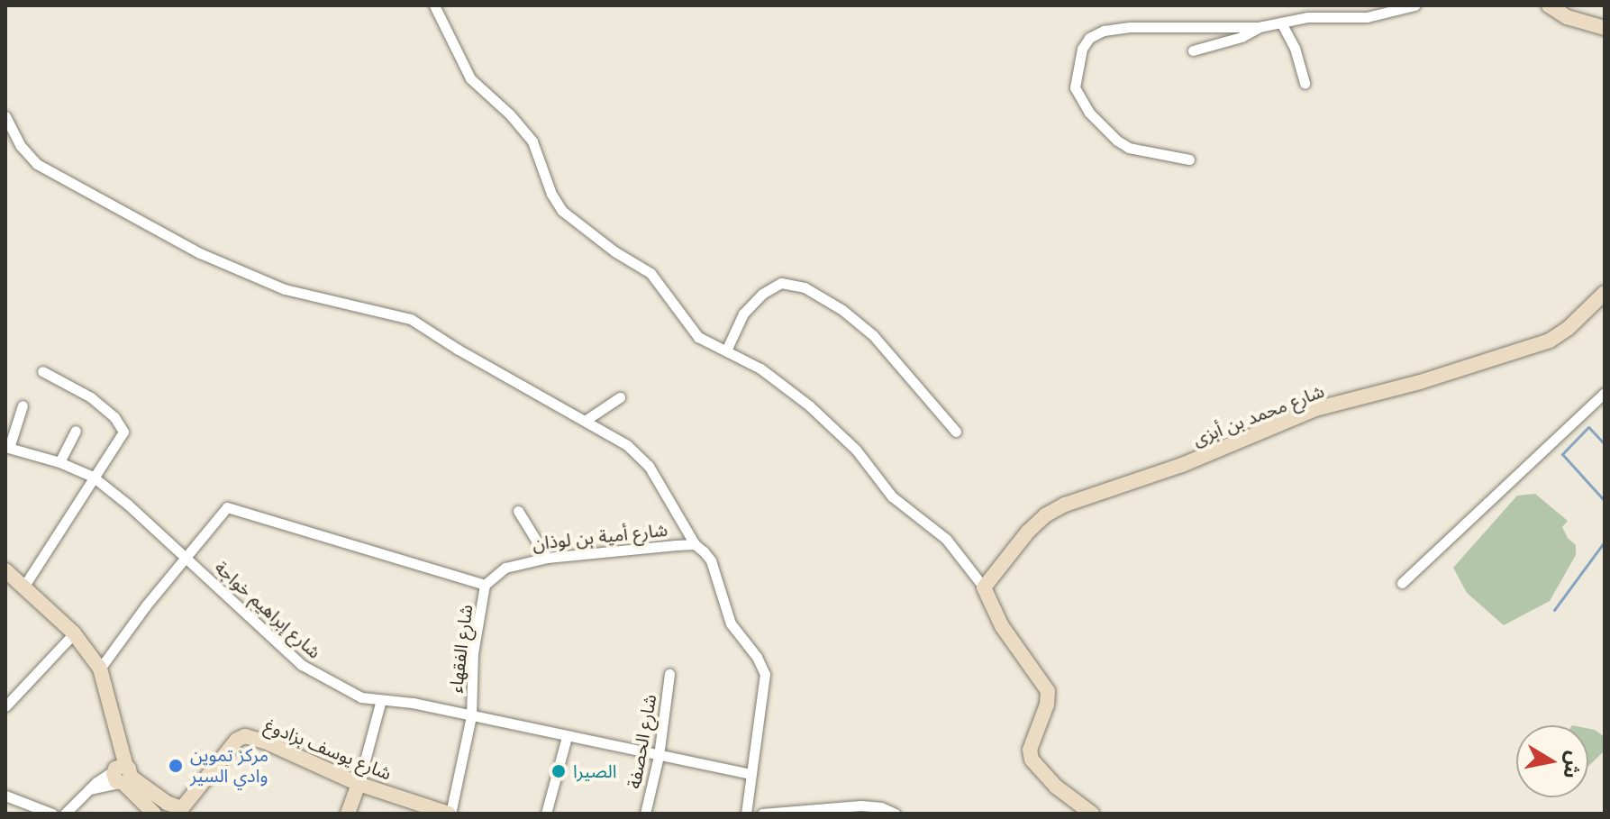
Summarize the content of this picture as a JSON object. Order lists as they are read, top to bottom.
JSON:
{
  "streets": {
    "street": [
      "شارع محمد بن أبزى",
      "شارع أمية بن لوذان",
      "شارع إبراهيم خواجة",
      "شارع الفقهاء",
      "شارع الحصفة",
      "شارع يوسف بزادوغ"
    ]
  },
  "crossings": [
    ["شارع أمية بن لوذان", "شارع إبراهيم خواجة"],
    ["شارع أمية بن لوذان", "شارع الفقهاء"],
    ["شارع إبراهيم خواجة", "شارع الفقهاء"],
    ["شارع إبراهيم خواجة", "شارع الحصفة"],
    ["شارع الفقهاء", "شارع يوسف بزادوغ"]
  ],
  "places": ["مركز تموين وادي السير", "الصيرا"],
  "north": "right"
}
